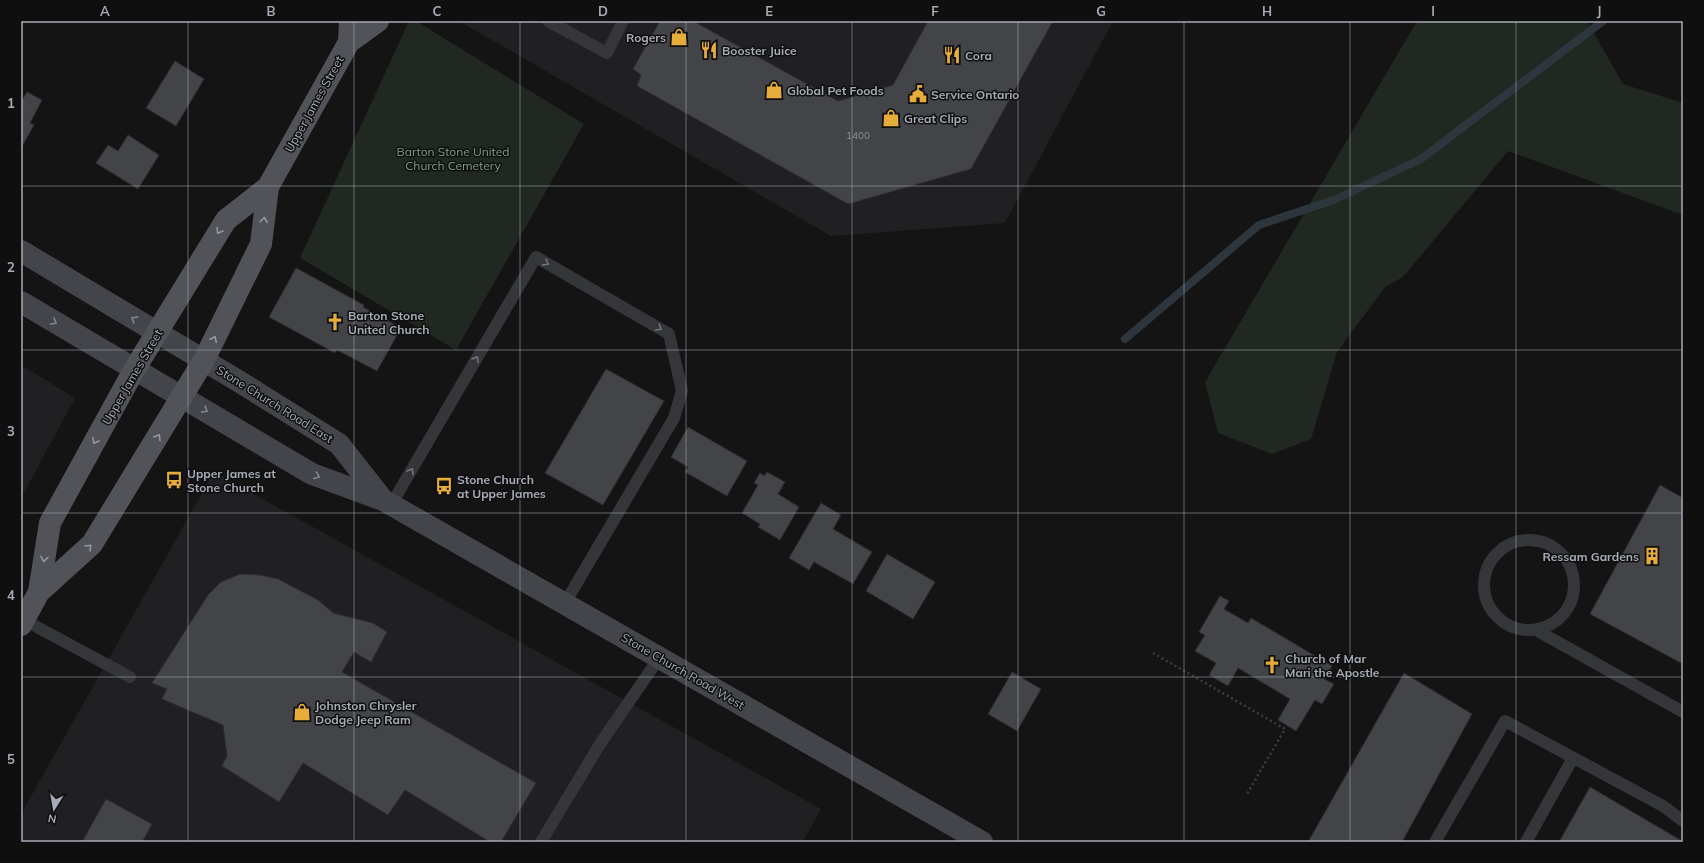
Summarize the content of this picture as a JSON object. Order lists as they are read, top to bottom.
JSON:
{
  "streets": {
    "main road": ["Upper James Street", "Stone Church Road East", "Stone Church Road West"]
  },
  "crossings": [
    ["Upper James Street", "Stone Church Road East"],
    ["Stone Church Road East", "Stone Church Road West"]
  ],
  "parks": ["Barton Stone United Church Cemetery"],
  "places": {
    "shop": [
      "Rogers",
      "Global Pet Foods",
      "Great Clips",
      "Johnston Chrysler Dodge Jeep Ram"
    ],
    "restaurant": ["Booster Juice", "Cora"],
    "public building": ["Service Ontario"],
    "church": ["Barton Stone United Church", "Church of Mar Mari the Apostle"],
    "bus stop": ["Upper James at Stone Church", "Stone Church at Upper James"],
    "building": ["Ressam Gardens"]
  },
  "house_numbers": ["1400"],
  "north": "bottom",
  "grid": {
    "columns": [
      "A",
      "B",
      "C",
      "D",
      "E",
      "F",
      "G",
      "H",
      "I",
      "J"
    ],
    "rows": [
      "1",
      "2",
      "3",
      "4",
      "5"
    ]
  }
}
